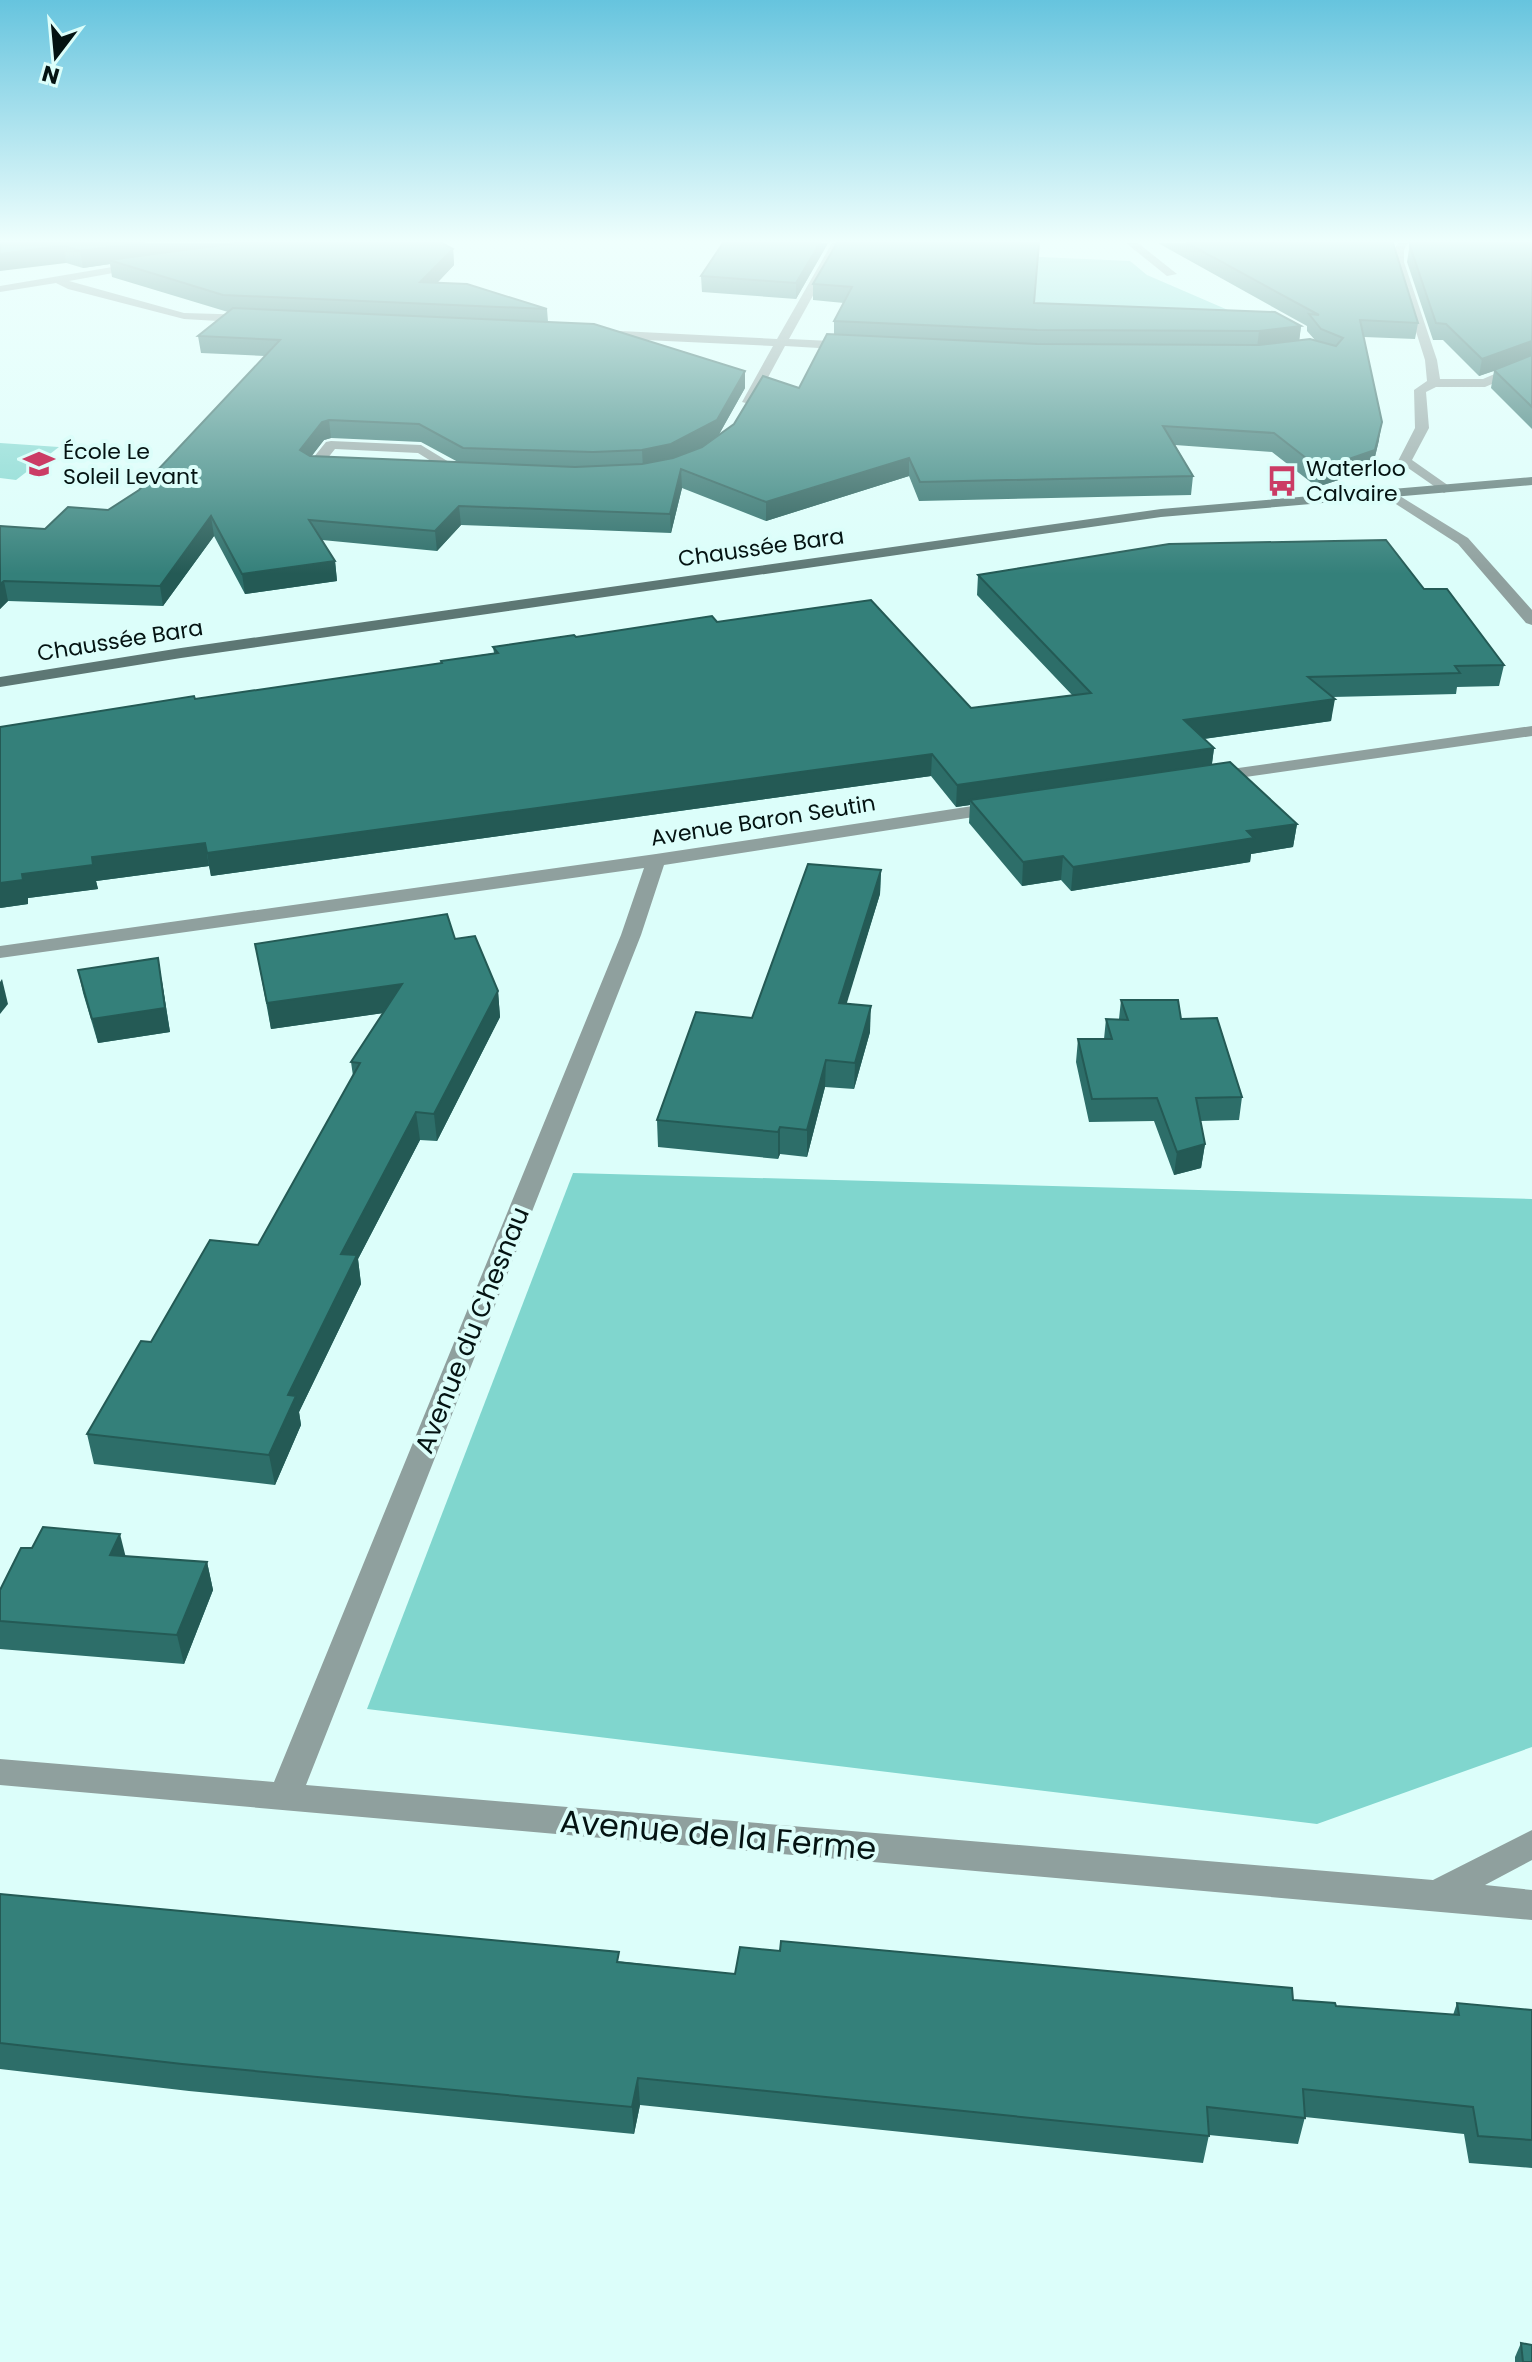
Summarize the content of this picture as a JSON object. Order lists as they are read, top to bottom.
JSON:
{
  "streets": {
    "main road": ["Chaussée Bara"],
    "street": ["Avenue Baron Seutin", "Avenue du Chesnau", "Avenue de la Ferme"]
  },
  "crossings": [
    ["Avenue Baron Seutin", "Avenue du Chesnau"],
    ["Avenue du Chesnau", "Avenue de la Ferme"]
  ],
  "places": {
    "school or university": ["École Le Soleil Levant"],
    "bus stop": ["Waterloo Calvaire"]
  },
  "north": "bottom"
}
